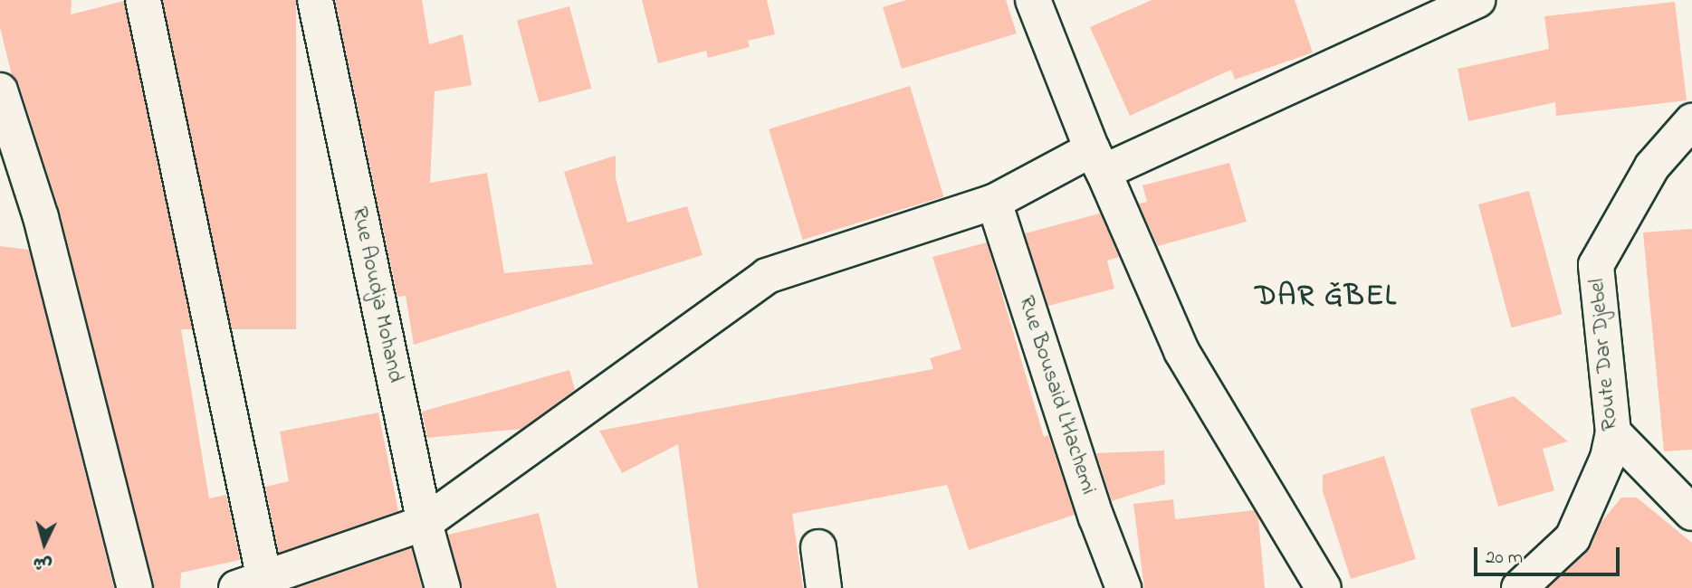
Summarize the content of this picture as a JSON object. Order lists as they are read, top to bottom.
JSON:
{
  "streets": {
    "street": ["Rue Aoudja Mohand", "Route Dar Djebel", "Rue Bousaid L'Hachemi"]
  },
  "districts": ["DAR ǦBEL"],
  "scale_bar": "20 m",
  "north": "bottom"
}
